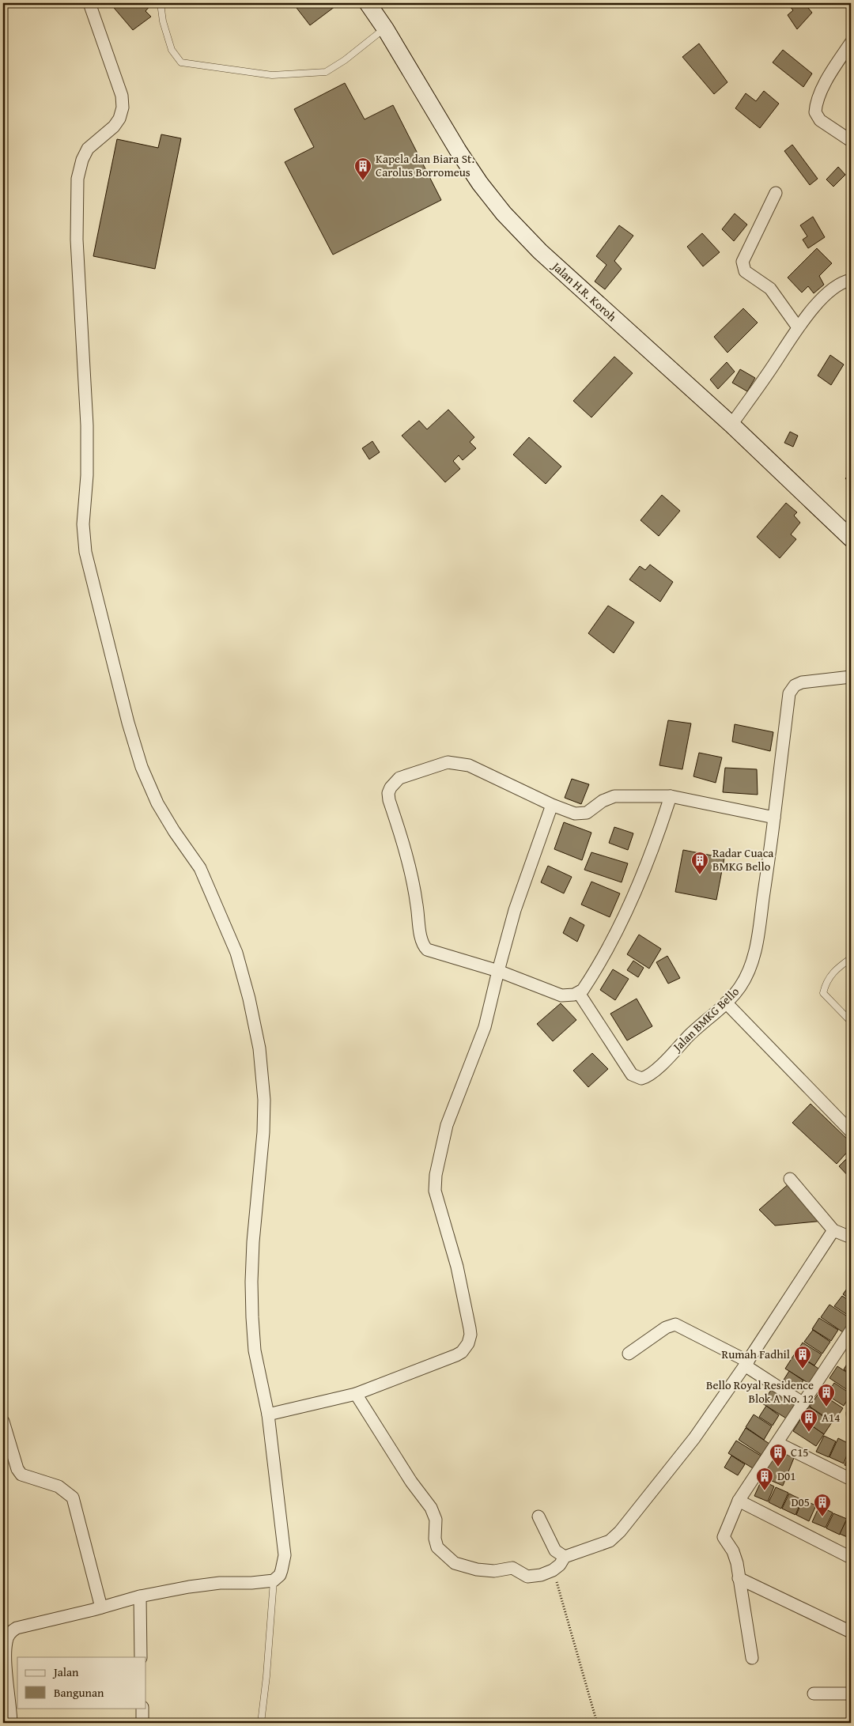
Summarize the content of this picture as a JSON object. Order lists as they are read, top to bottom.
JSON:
{
  "streets": {
    "main road": ["Jalan H.R. Koroh"],
    "street": ["Jalan BMKG Bello"]
  },
  "places": {
    "building": [
      "Kapela dan Biara St. Carolus Borromeus",
      "Radar Cuaca BMKG Bello",
      "Rumah Fadhil",
      "Bello Royal Residence Blok A No. 12",
      "A14",
      "C15",
      "D01",
      "D05"
    ]
  },
  "legend": ["Jalan", "Bangunan"]
}
